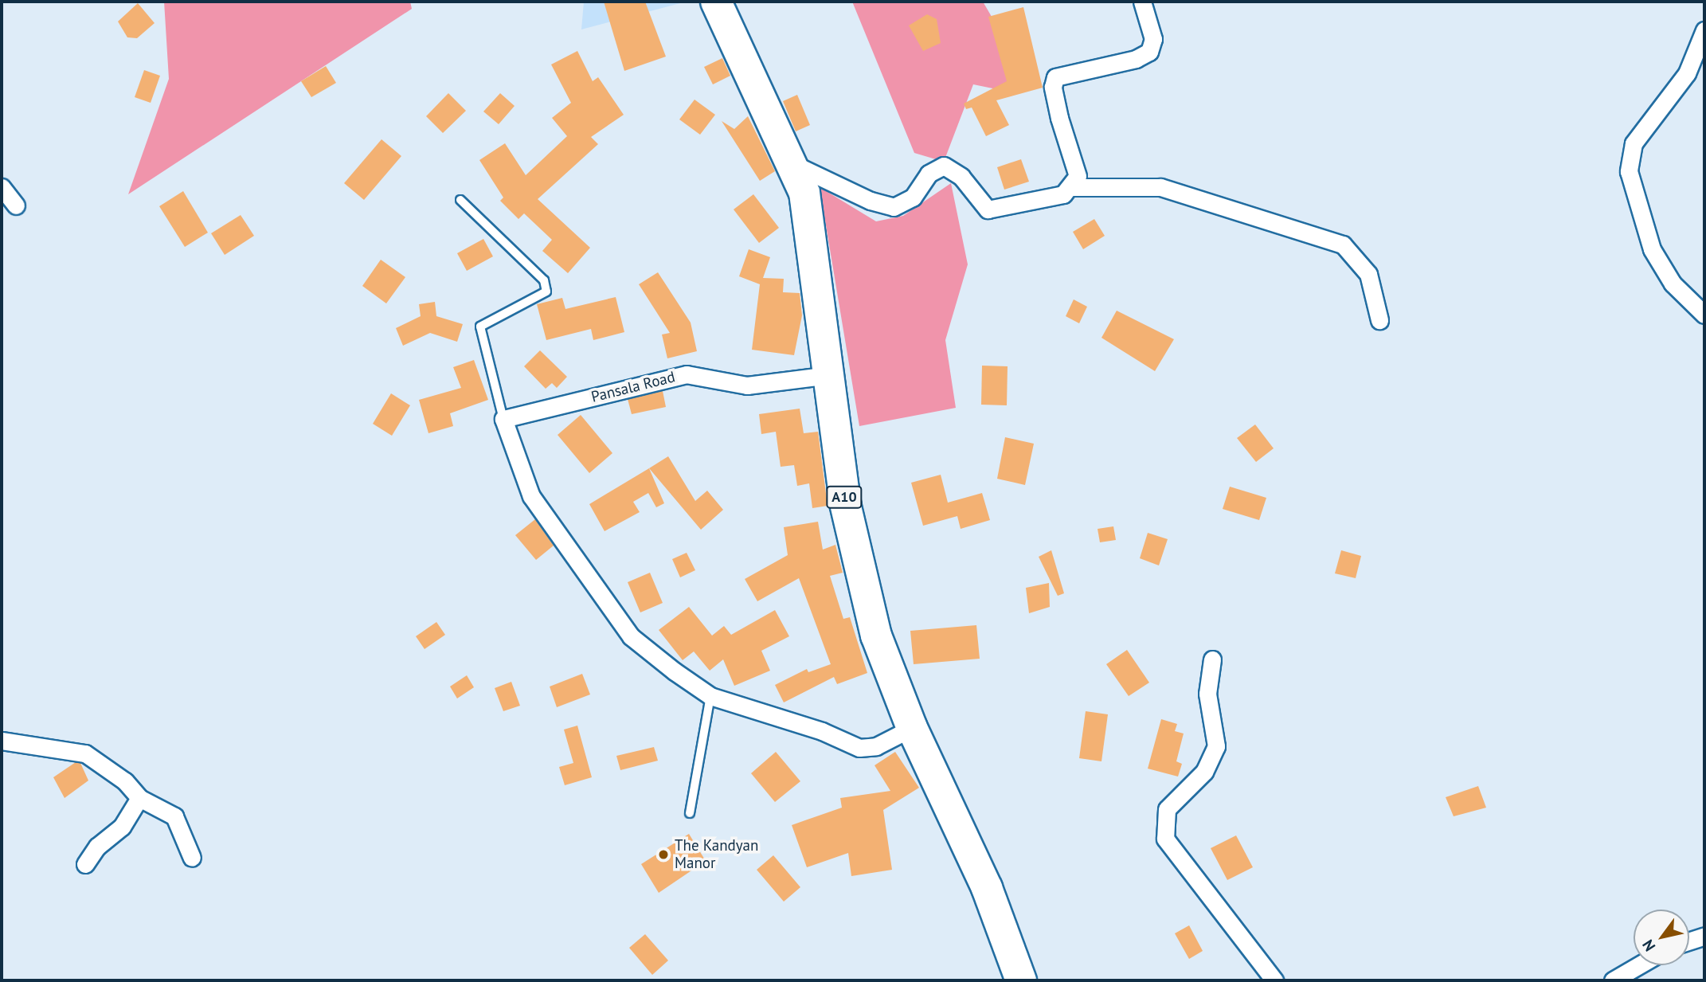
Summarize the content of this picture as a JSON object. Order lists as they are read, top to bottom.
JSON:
{
  "streets": {
    "highway": ["A10"],
    "street": ["Pansala Road"]
  },
  "crossings": [
    ["Pansala Road", "A10"]
  ],
  "places": ["The Kandyan Manor"],
  "north": "bottom left"
}
